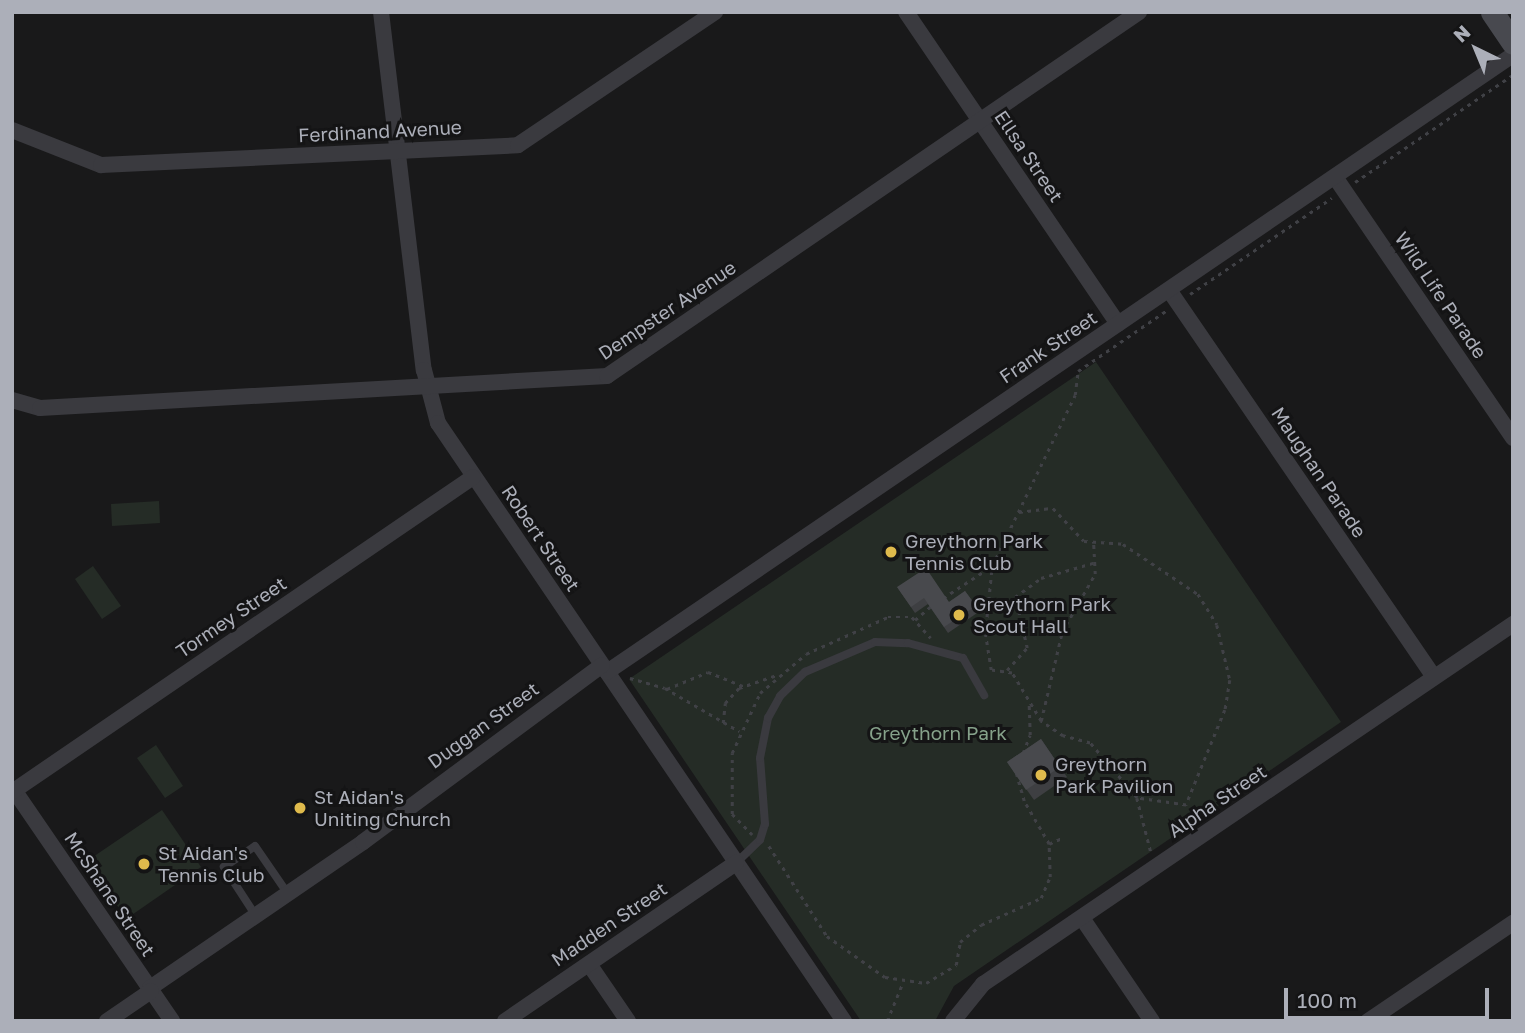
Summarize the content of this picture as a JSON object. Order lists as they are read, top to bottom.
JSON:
{
  "streets": {
    "street": [
      "Ferdinand Avenue",
      "Ellsa Street",
      "Wild Life Parade",
      "Dempster Avenue",
      "Frank Street",
      "Maughan Parade",
      "Robert Street",
      "Tormey Street",
      "Duggan Street",
      "Alpha Street",
      "McShane Street",
      "Madden Street"
    ]
  },
  "crossings": [
    ["Ferdinand Avenue", "Robert Street"],
    ["Ellsa Street", "Dempster Avenue"],
    ["Ellsa Street", "Frank Street"],
    ["Wild Life Parade", "Frank Street"],
    ["Dempster Avenue", "Robert Street"],
    ["Frank Street", "Maughan Parade"],
    ["Frank Street", "Robert Street"],
    ["Frank Street", "Duggan Street"],
    ["Maughan Parade", "Alpha Street"],
    ["Robert Street", "Tormey Street"],
    ["Robert Street", "Duggan Street"],
    ["Robert Street", "Madden Street"],
    ["Tormey Street", "McShane Street"],
    ["Duggan Street", "McShane Street"]
  ],
  "parks": ["Greythorn Park"],
  "places": [
    "Greythorn Park Tennis Club",
    "Greythorn Park Scout Hall",
    "Greythorn Park Pavilion",
    "St Aidan's Uniting Church",
    "St Aidan's Tennis Club"
  ],
  "scale_bar": "100 m",
  "north": "top left"
}
